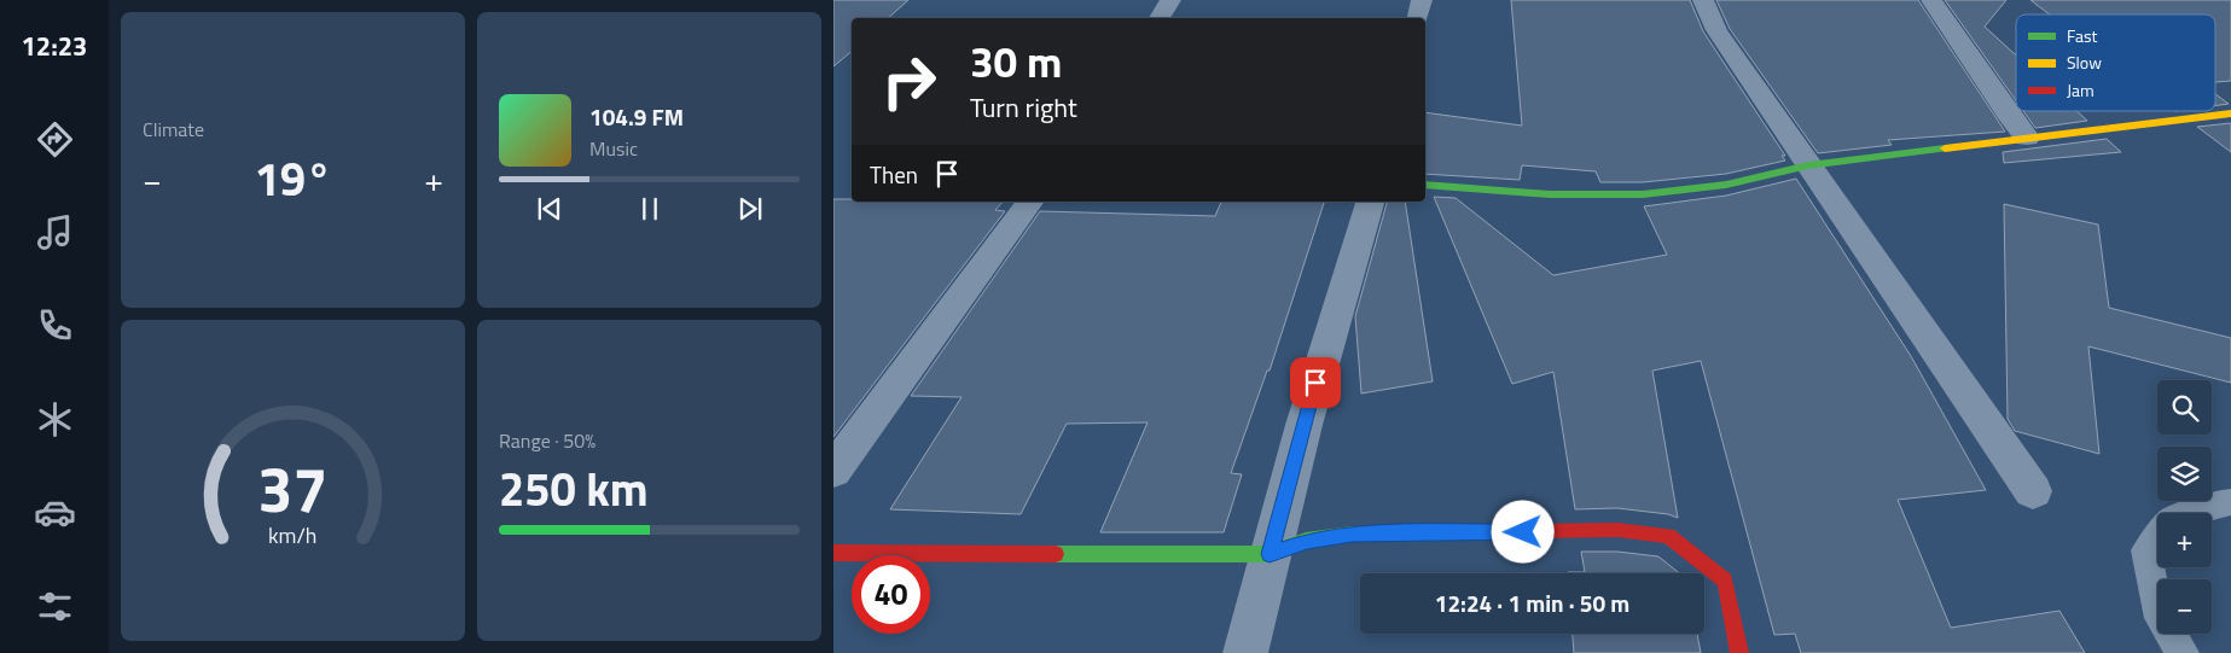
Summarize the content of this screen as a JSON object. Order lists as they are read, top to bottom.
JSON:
{
  "legend": ["Fast", "Slow", "Jam"],
  "page": {
    "tabs": "12:23",
    "tile": [
      "Climate",
      ["Range · 50%", "250 km"]
    ],
    "turn": ["30 m", "Turn right"],
    "song": ["104.9 FM", "Music"],
    "then": "Then",
    "heat": ["−", "19°", "+"],
    "map_buttons": ["+", "−"],
    "limit": "40",
    "trip": "12:24 · 1 min · 50 m",
    "gauge": ["37", "km/h"]
  }
}
